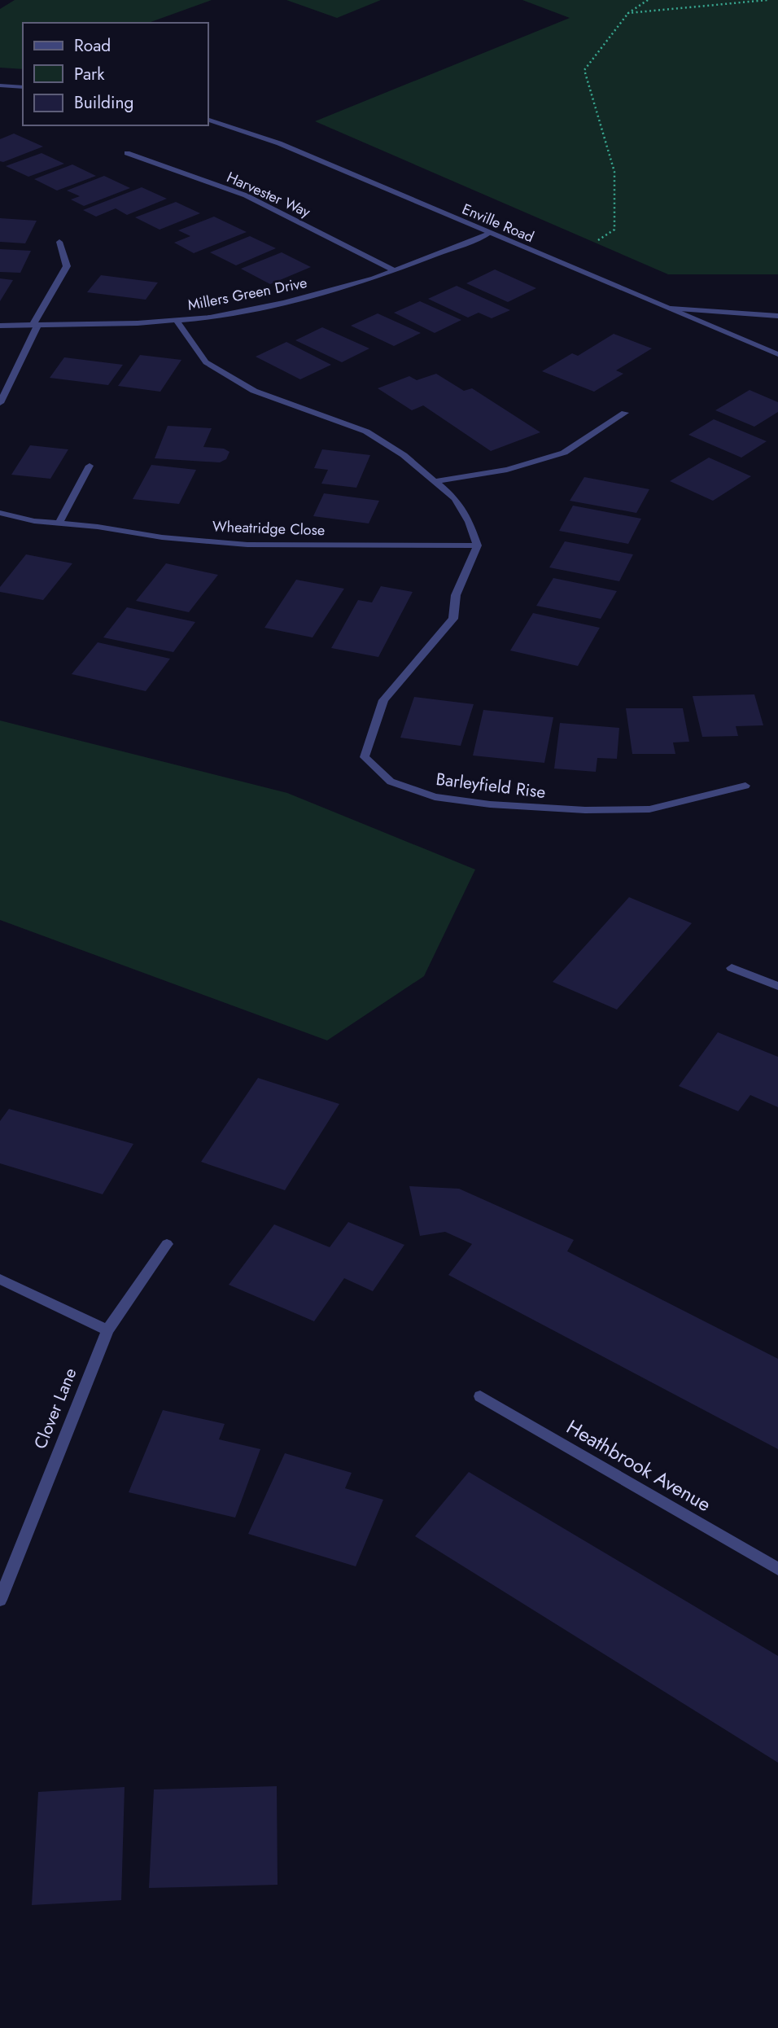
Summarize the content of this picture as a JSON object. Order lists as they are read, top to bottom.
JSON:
{
  "streets": {
    "street": [
      "Harvester Way",
      "Enville Road",
      "Millers Green Drive",
      "Wheatridge Close",
      "Barleyfield Rise",
      "Clover Lane",
      "Heathbrook Avenue"
    ]
  },
  "crossings": [
    ["Harvester Way", "Millers Green Drive"],
    ["Enville Road", "Millers Green Drive"],
    ["Wheatridge Close", "Barleyfield Rise"]
  ],
  "legend": ["Road", "Park", "Building"]
}
